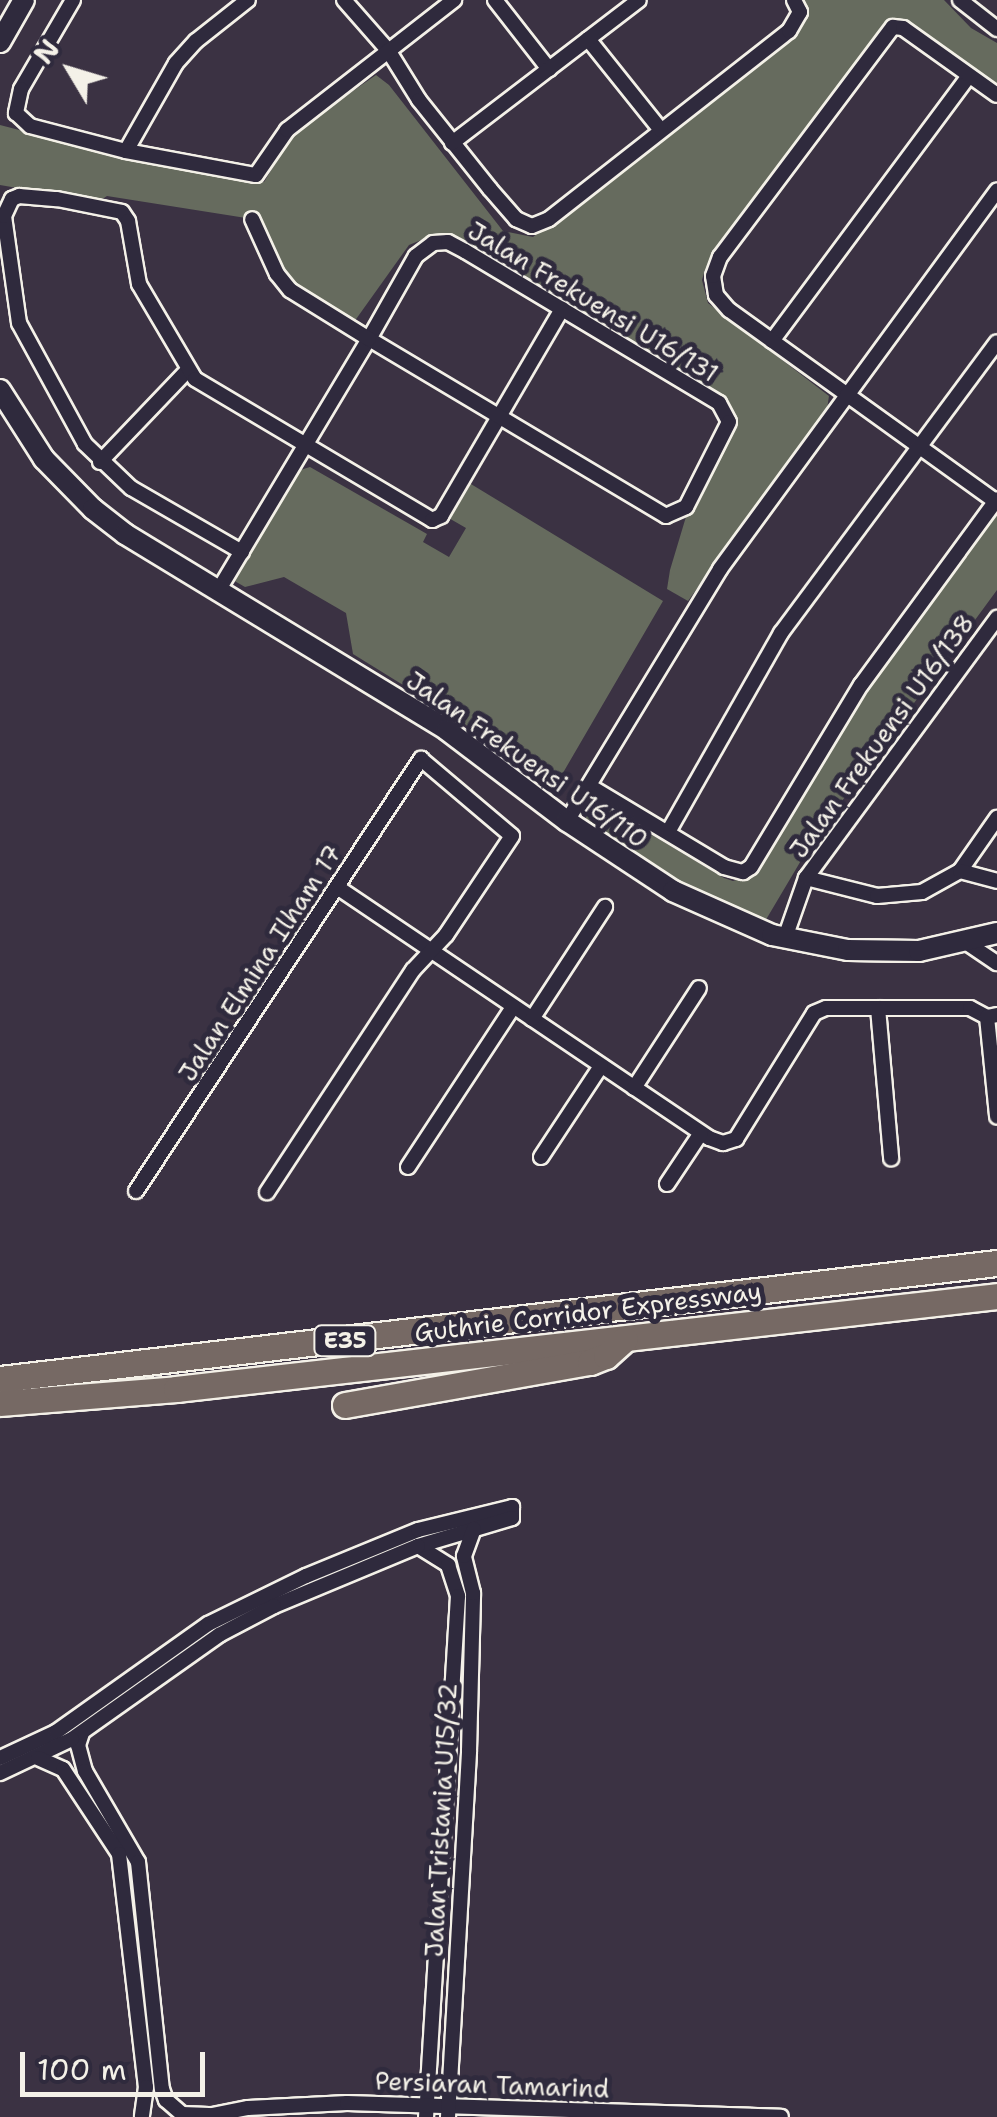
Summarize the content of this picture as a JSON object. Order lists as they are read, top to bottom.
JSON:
{
  "streets": {
    "highway": ["Guthrie Corridor Expressway", "E35"],
    "street": [
      "Jalan Frekuensi U16/131",
      "Jalan Frekuensi U16/138",
      "Jalan Frekuensi U16/110",
      "Jalan Elmina Ilham 17",
      "Jalan Tristania U15/32",
      "Persiaran Tamarind"
    ]
  },
  "crossings": [
    ["Jalan Frekuensi U16/131", "Jalan Frekuensi U16/110"],
    ["Jalan Frekuensi U16/138", "Jalan Frekuensi U16/110"],
    ["Jalan Tristania U15/32", "Persiaran Tamarind"]
  ],
  "scale_bar": "100 m",
  "north": "top left"
}
